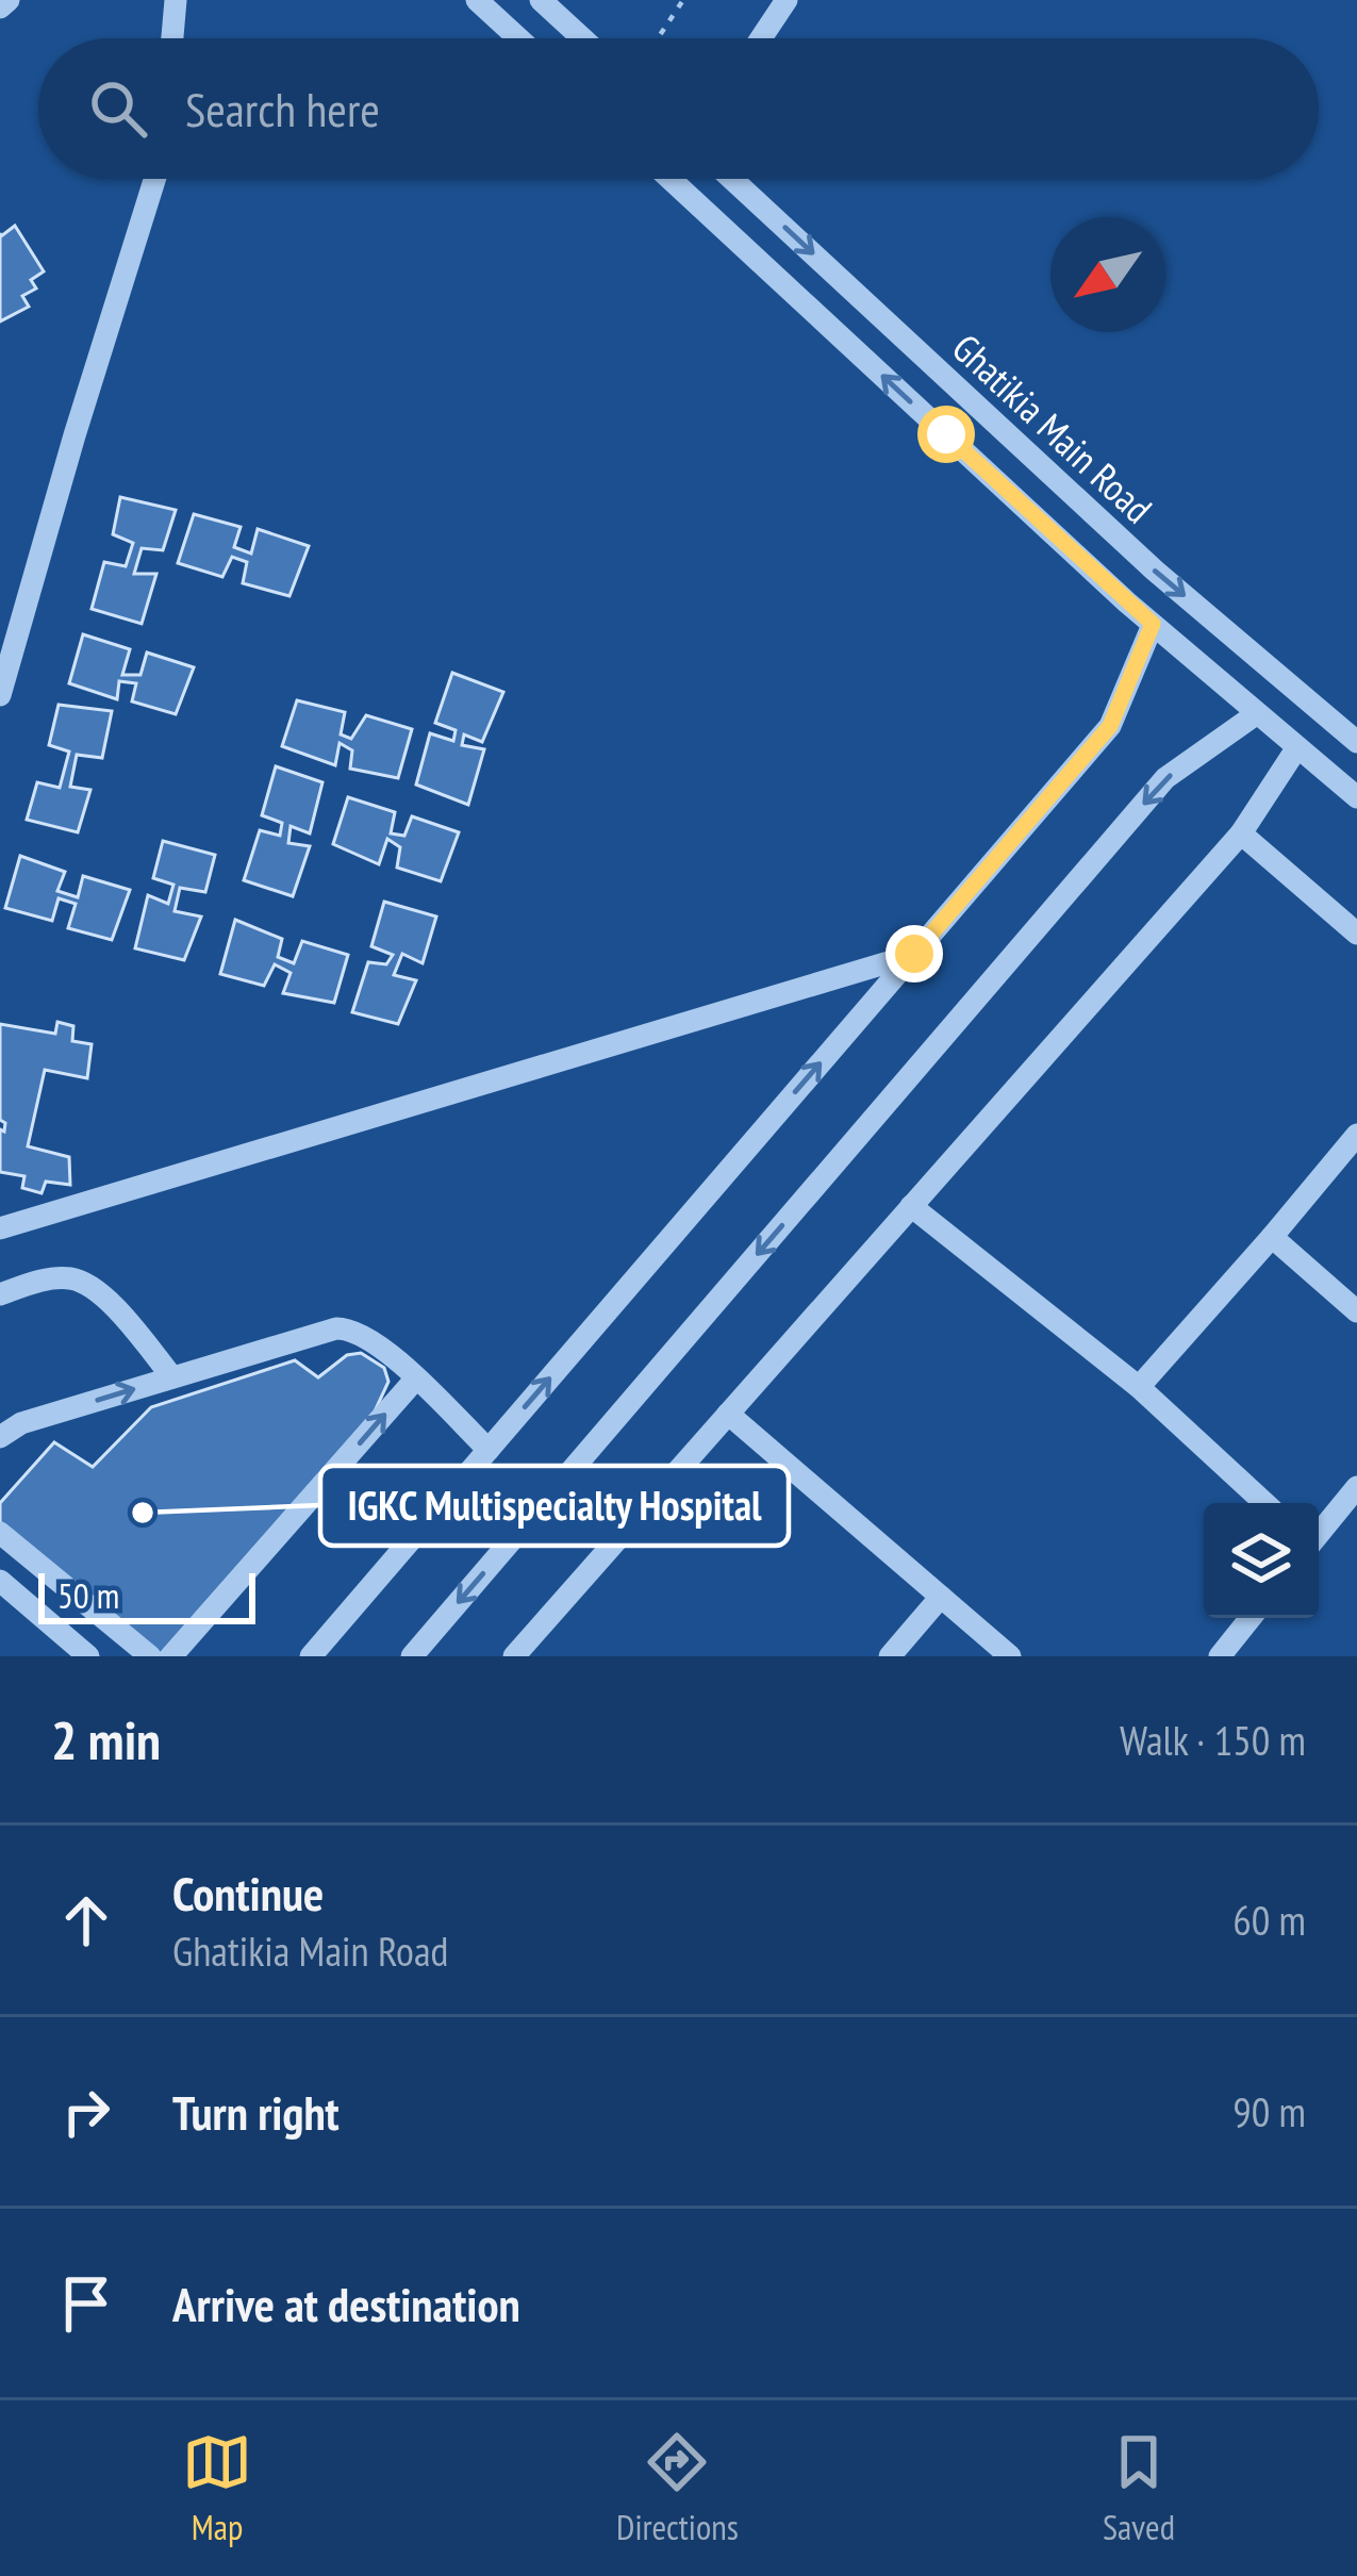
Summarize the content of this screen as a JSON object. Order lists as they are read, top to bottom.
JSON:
{
  "streets": {
    "street": ["Ghatikia Main Road"]
  },
  "places": ["IGKC Multispecialty Hospital"],
  "scale_bar": "50 m",
  "north": "bottom left",
  "page": {
    "search": "Search here",
    "scale": "50 m",
    "heading": ["2 min", "Walk · 150 m"],
    "list": [
      ["Continue", "Ghatikia Main Road", "60 m"],
      ["Turn right", "90 m"],
      "Arrive at destination"
    ],
    "nav": ["Map", "Directions", "Saved"]
  }
}
